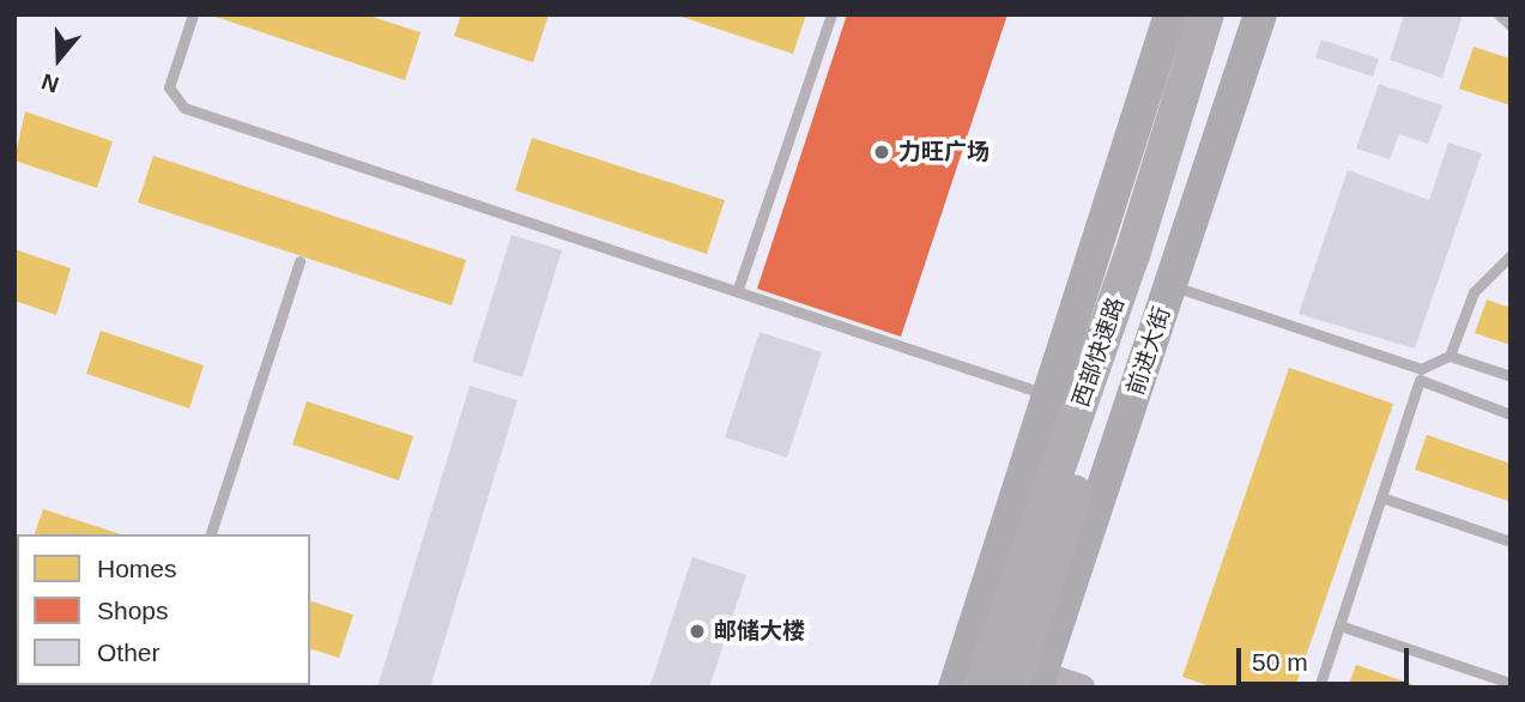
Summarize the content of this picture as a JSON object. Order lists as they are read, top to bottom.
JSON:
{
  "streets": {
    "highway": ["西部快速路"],
    "main road": ["前进大街"]
  },
  "crossings": [
    ["前进大街", "西部快速路"]
  ],
  "places": ["力旺广场", "邮储大楼"],
  "legend": ["Homes", "Shops", "Other"],
  "scale_bar": "50 m",
  "north": "bottom"
}
